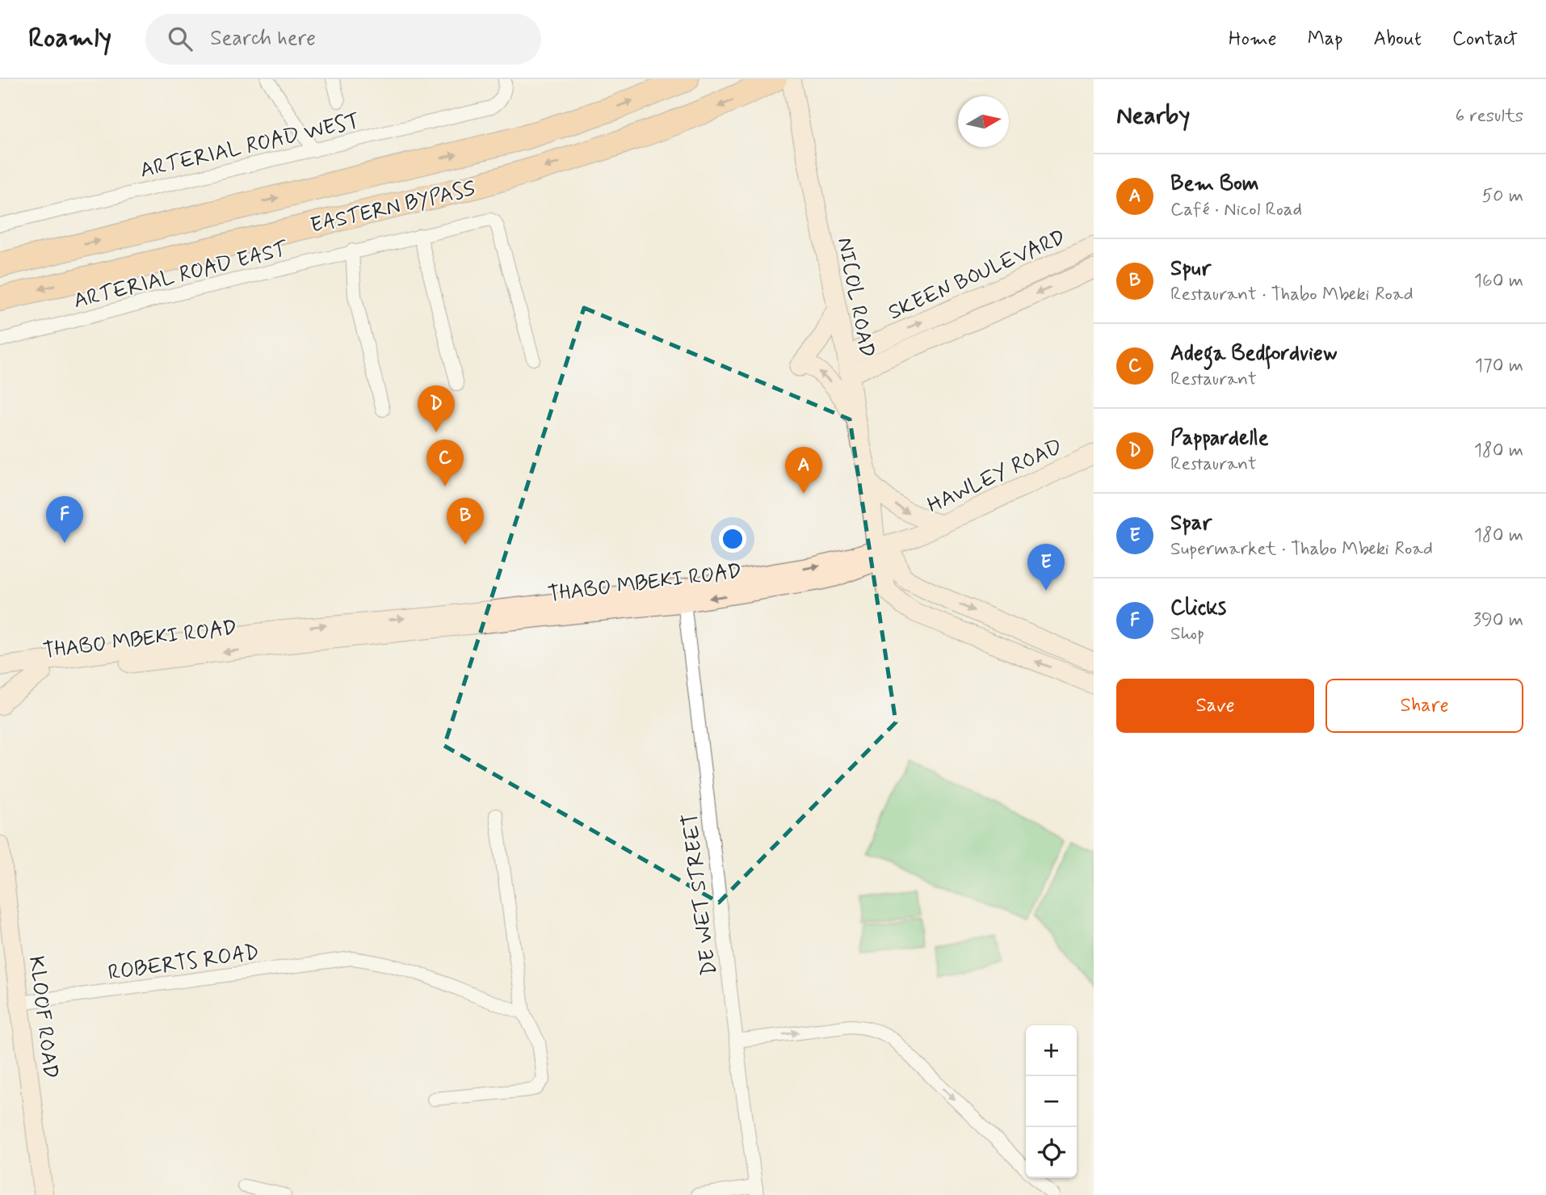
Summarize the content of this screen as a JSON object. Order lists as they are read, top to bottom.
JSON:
{
  "streets": {
    "highway": ["EASTERN BYPASS"],
    "main road": [
      "SKEEN BOULEVARD",
      "NICOL ROAD",
      "HAWLEY ROAD",
      "THABO MBEKI ROAD",
      "KLOOF ROAD"
    ],
    "street": [
      "ARTERIAL ROAD WEST",
      "ARTERIAL ROAD EAST",
      "DE WET STREET",
      "ROBERTS ROAD"
    ]
  },
  "crossings": [
    ["SKEEN BOULEVARD", "NICOL ROAD"],
    ["NICOL ROAD", "HAWLEY ROAD"],
    ["NICOL ROAD", "THABO MBEKI ROAD"],
    ["HAWLEY ROAD", "THABO MBEKI ROAD"],
    ["THABO MBEKI ROAD", "DE WET STREET"],
    ["ROBERTS ROAD", "KLOOF ROAD"]
  ],
  "north": "right",
  "page": {
    "header": "Roamly",
    "search": "Search here",
    "nav": [
      "Home",
      "Map",
      "About",
      "Contact"
    ],
    "heading": ["Nearby", "6 results"],
    "list": [
      {
        "mark": "A",
        "name": "Bem Bom",
        "note": "Café · Nicol Road",
        "value": "50 m"
      },
      {
        "mark": "B",
        "name": "Spur",
        "note": "Restaurant · Thabo Mbeki Road",
        "value": "160 m"
      },
      {
        "mark": "C",
        "name": "Adega Bedfordview",
        "note": "Restaurant",
        "value": "170 m"
      },
      {
        "mark": "D",
        "name": "Pappardelle",
        "note": "Restaurant",
        "value": "180 m"
      },
      {
        "mark": "E",
        "name": "Spar",
        "note": "Supermarket · Thabo Mbeki Road",
        "value": "180 m"
      },
      {
        "mark": "F",
        "name": "Clicks",
        "note": "Shop",
        "value": "390 m"
      }
    ],
    "pins": [
      "D",
      "C",
      "A",
      "F",
      "B",
      "E"
    ],
    "buttons": ["Save", "Share"],
    "map_buttons": ["+", "−"]
  }
}
